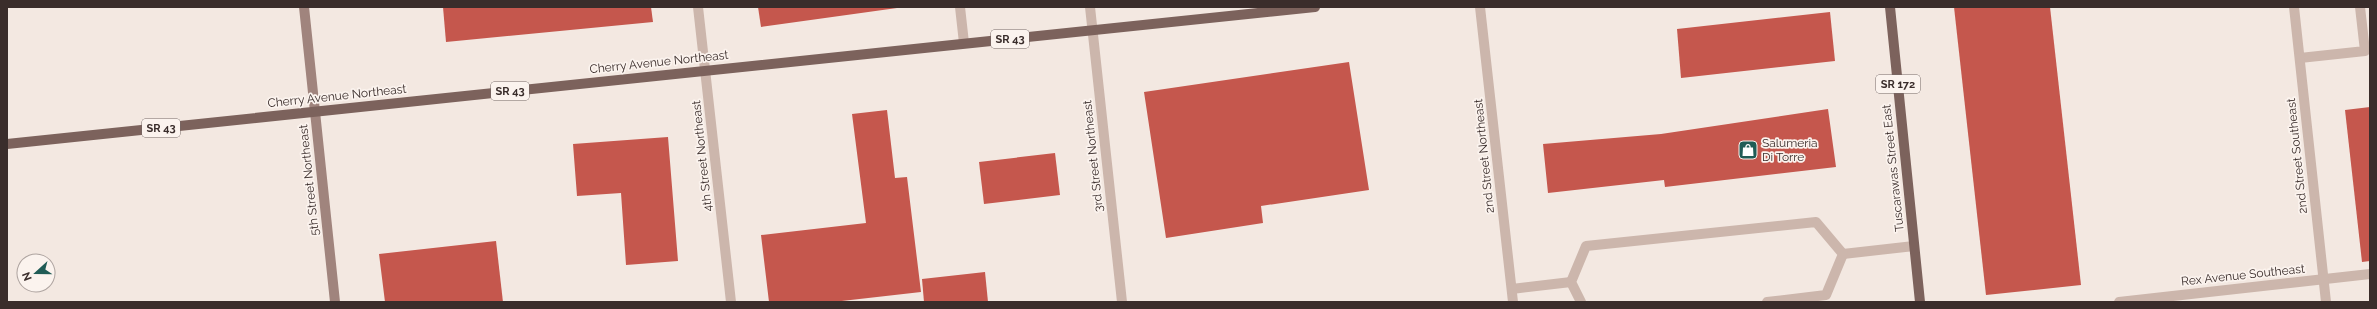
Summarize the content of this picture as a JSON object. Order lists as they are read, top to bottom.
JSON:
{
  "streets": {
    "main road": [
      "SR 43",
      "Cherry Avenue Northeast",
      "SR 172",
      "Tuscarawas Street East",
      "5th Street Northeast"
    ],
    "street": [
      "4th Street Northeast",
      "3rd Street Northeast",
      "2nd Street Northeast",
      "2nd Street Southeast",
      "Rex Avenue Southeast"
    ]
  },
  "crossings": [
    ["Cherry Avenue Northeast", "4th Street Northeast"],
    ["Cherry Avenue Northeast", "3rd Street Northeast"],
    ["Cherry Avenue Northeast", "5th Street Northeast"],
    ["2nd Street Southeast", "Rex Avenue Southeast"]
  ],
  "places": {
    "shop": ["Salumeria Di Torre"]
  },
  "north": "left"
}
